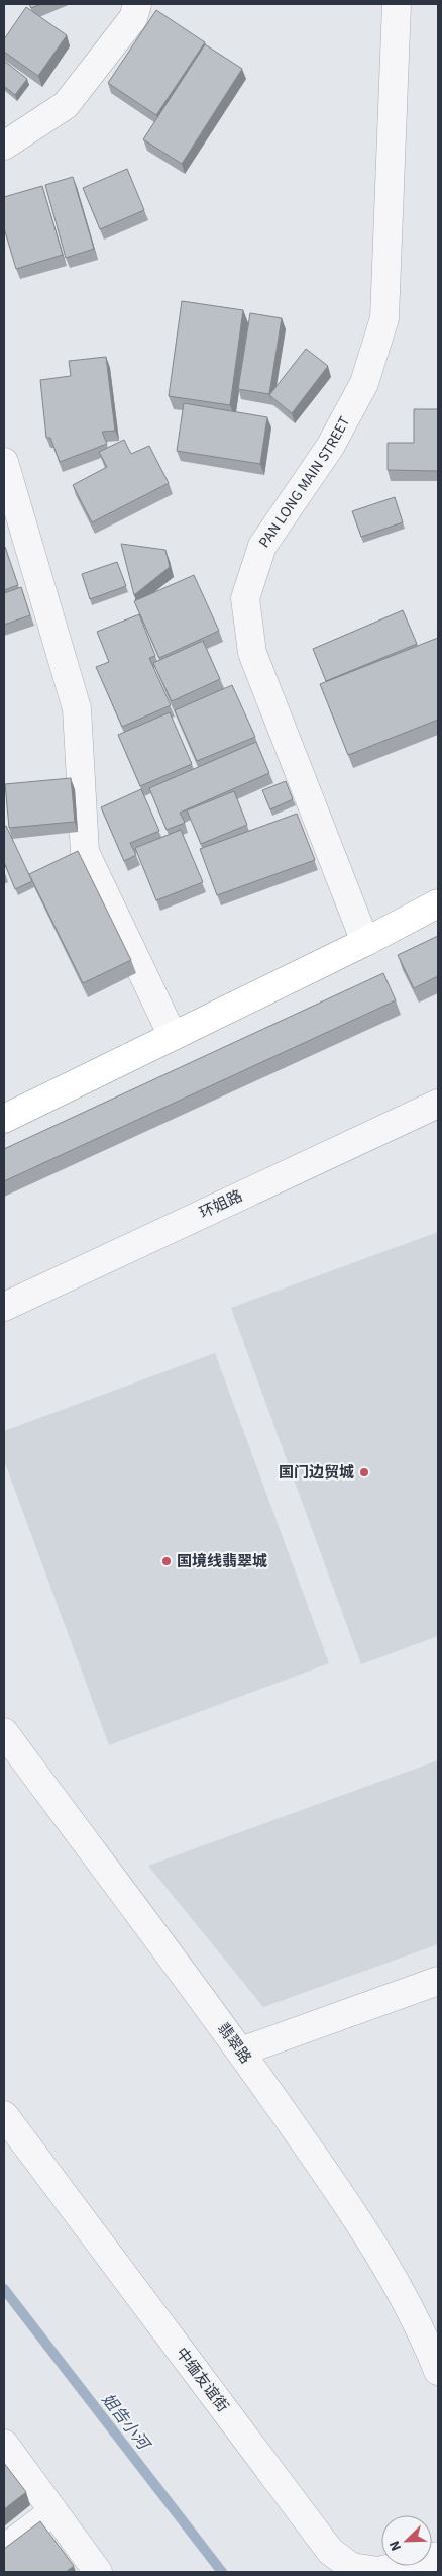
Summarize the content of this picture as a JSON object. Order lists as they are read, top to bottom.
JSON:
{
  "streets": {
    "street": [
      "PAN LONG MAIN STREET",
      "环姐路",
      "翡翠路",
      "中缅友谊街"
    ]
  },
  "water": ["姐告小河"],
  "places": ["国门边贸城", "国境线翡翠城"],
  "north": "bottom left"
}
